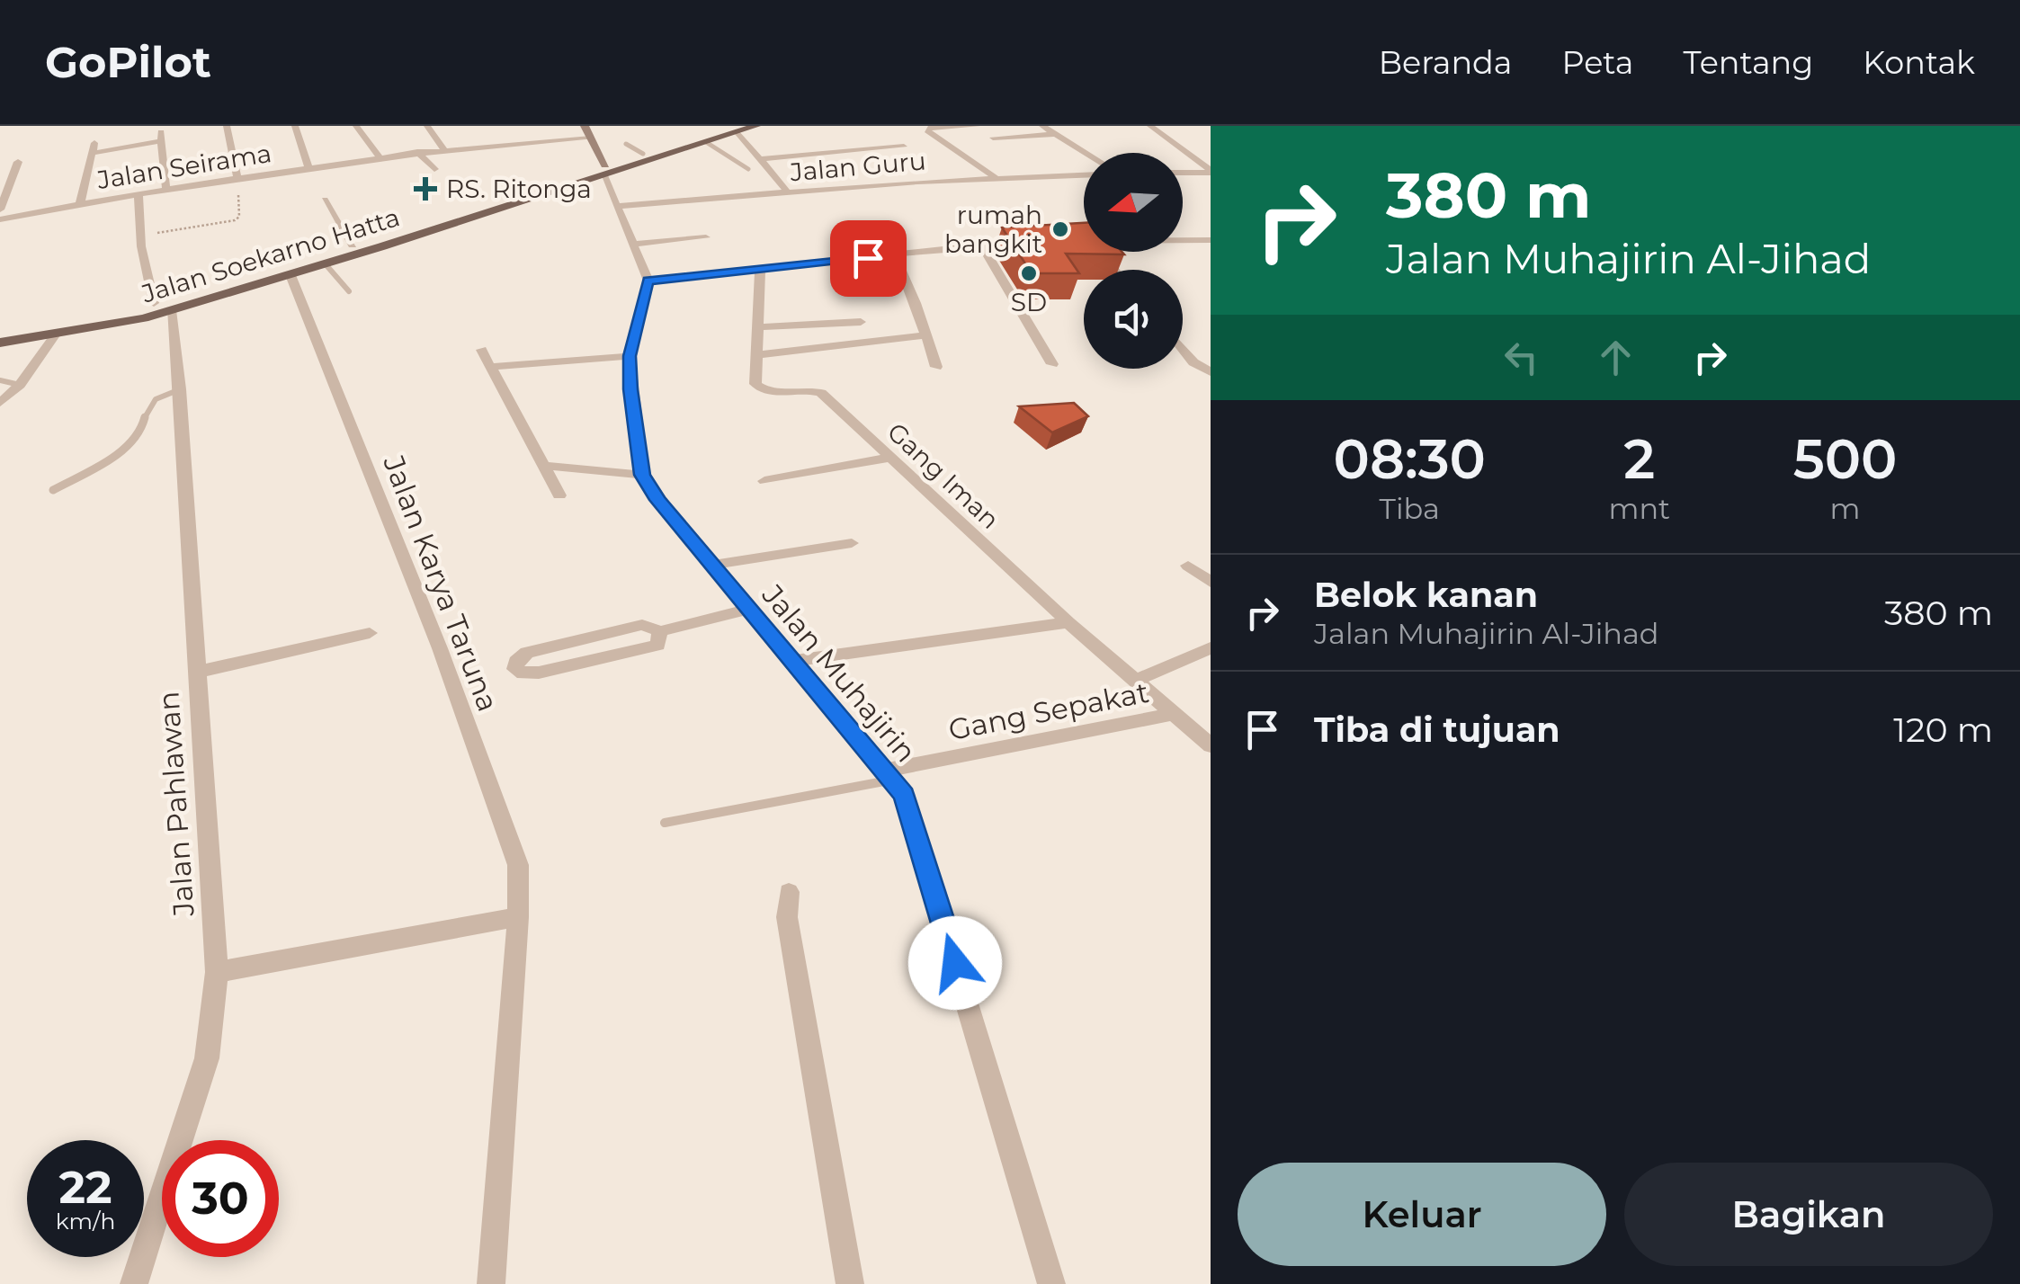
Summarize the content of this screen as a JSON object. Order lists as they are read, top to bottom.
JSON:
{
  "streets": {
    "main road": ["Jalan Soekarno Hatta"],
    "street": [
      "Jalan Seirama",
      "Jalan Guru",
      "Gang Iman",
      "Jalan Karya Taruna",
      "Jalan Muhajirin",
      "Gang Sepakat",
      "Jalan Pahlawan"
    ]
  },
  "crossings": [
    ["Jalan Seirama", "Jalan Pahlawan"],
    ["Jalan Soekarno Hatta", "Jalan Karya Taruna"],
    ["Jalan Soekarno Hatta", "Jalan Pahlawan"],
    ["Gang Iman", "Gang Sepakat"],
    ["Jalan Muhajirin", "Gang Sepakat"]
  ],
  "places": {
    "health": ["RS. Ritonga"],
    "other": ["rumah bangkit", "SD"]
  },
  "north": "left",
  "page": {
    "header": "GoPilot",
    "nav": [
      "Beranda",
      "Peta",
      "Tentang",
      "Kontak"
    ],
    "turn": ["380 m", "Jalan Muhajirin Al-Jihad"],
    "eta": [
      "08:30",
      "Tiba",
      "2",
      "mnt",
      "500",
      "m"
    ],
    "list": [
      {
        "name": "Belok kanan",
        "note": "Jalan Muhajirin Al-Jihad",
        "value": "380 m"
      },
      {
        "name": "Tiba di tujuan",
        "value": "120 m"
      }
    ],
    "speed": "22 km/h",
    "limit": "30",
    "buttons": ["Keluar", "Bagikan"]
  }
}
